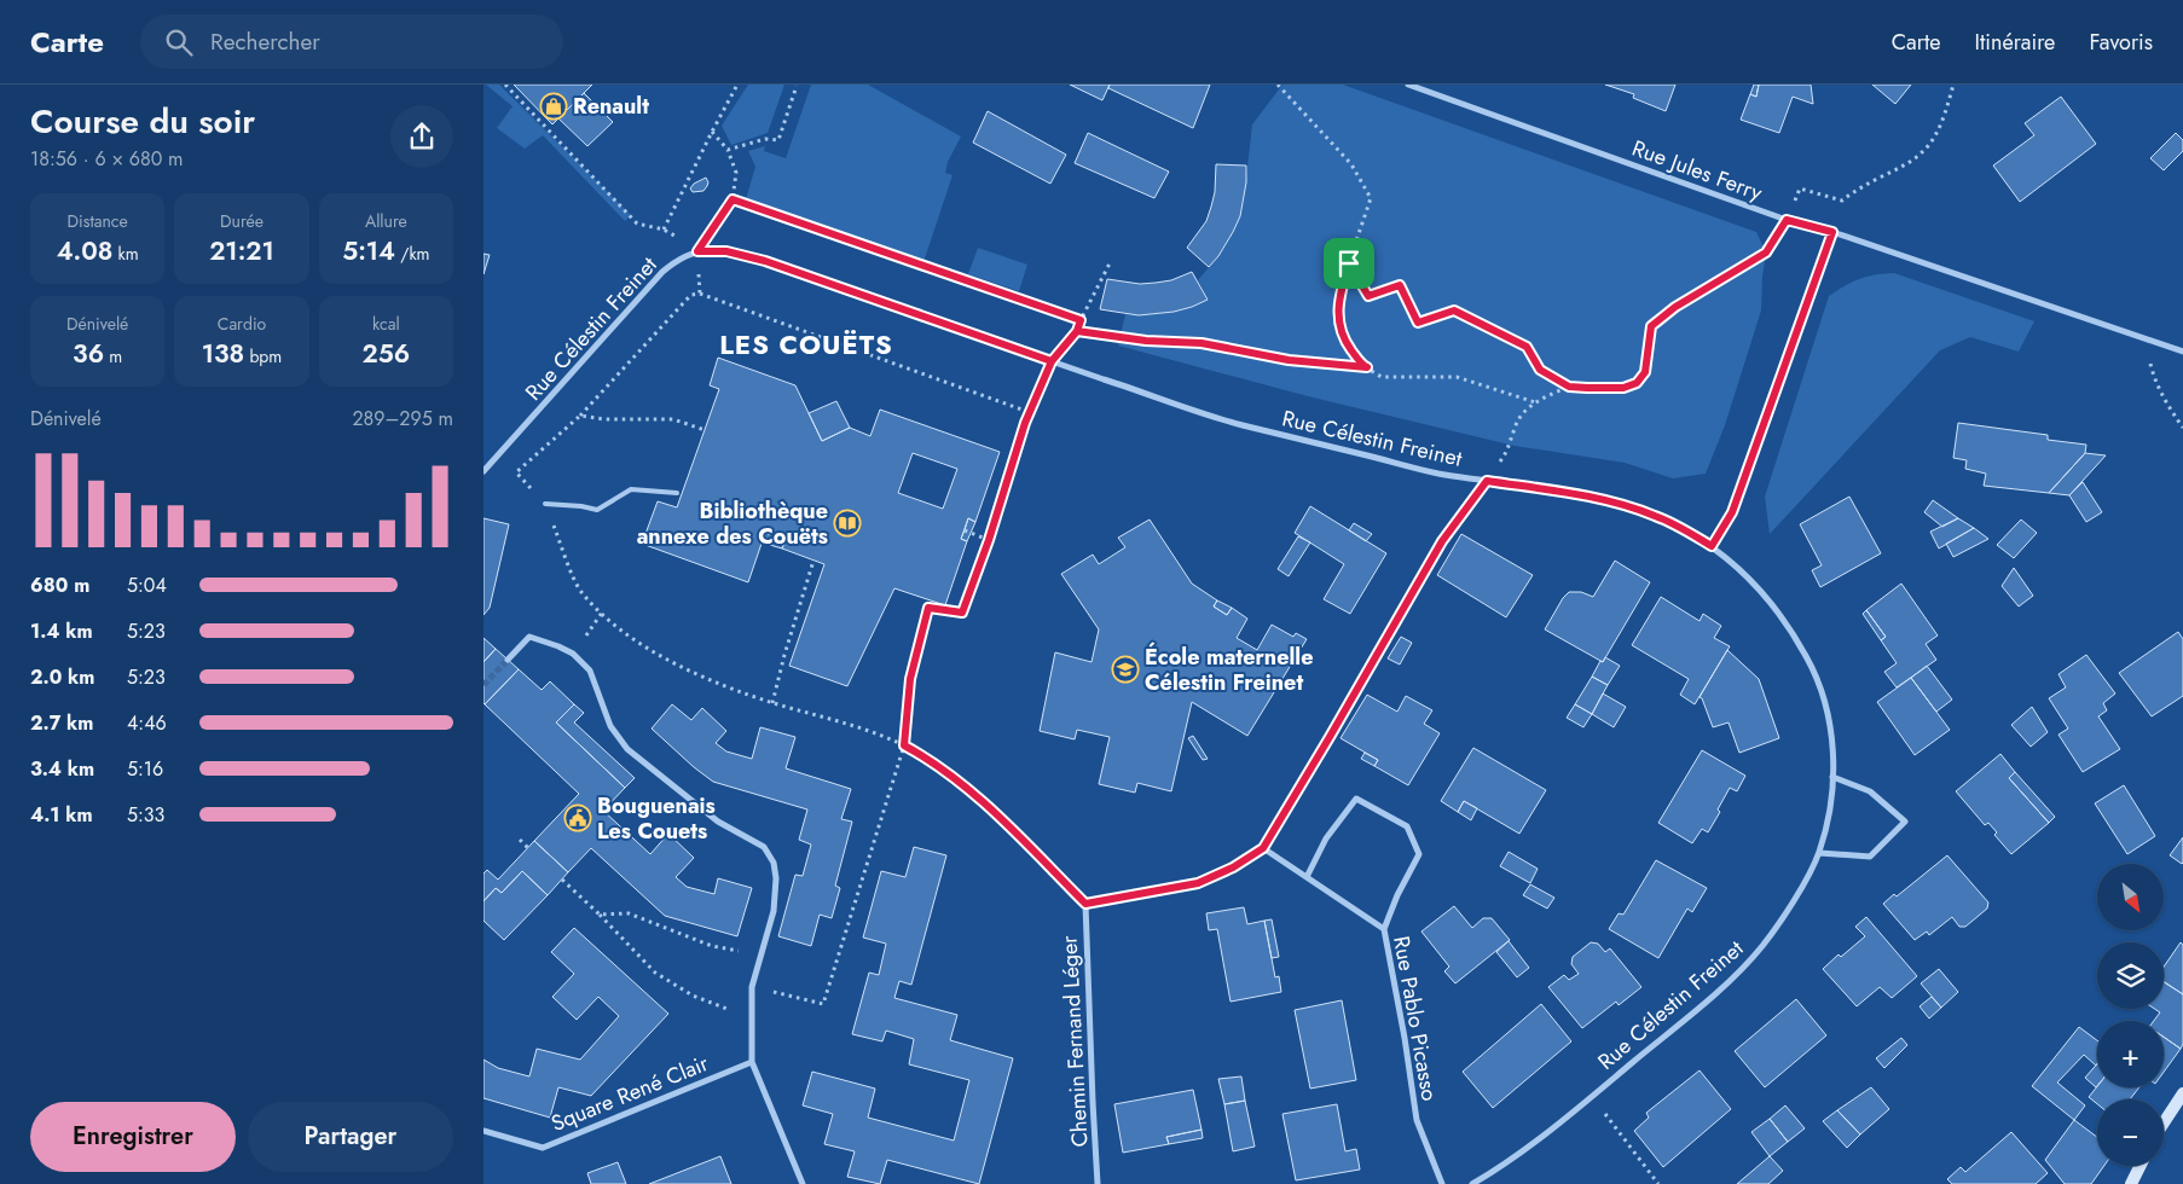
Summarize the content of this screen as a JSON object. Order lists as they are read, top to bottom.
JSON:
{
  "streets": {
    "street": [
      "Rue Jules Ferry",
      "Rue Célestin Freinet",
      "Rue Pablo Picasso",
      "Chemin Fernand Léger",
      "Square René Clair"
    ]
  },
  "districts": ["LES COUËTS"],
  "places": {
    "shop": ["Renault"],
    "library": ["Bibliothèque annexe des Couëts"],
    "school or university": ["École maternelle Célestin Freinet"],
    "public building": ["Bouguenais Les Couets"]
  },
  "north": "bottom right",
  "page": {
    "header": "Carte",
    "search": "Rechercher",
    "nav": ["Carte", "Itinéraire", "Favoris"],
    "heading": ["Course du soir", "18:56 · 6 × 680 m"],
    "stats": [
      ["Distance", "4.08 km"],
      ["Durée", "21:21"],
      ["Allure", "5:14 /km"],
      ["Dénivelé", "36 m"],
      ["Cardio", "138 bpm"],
      ["kcal", "256"]
    ],
    "chart": ["Dénivelé", "289–295 m"],
    "list": [
      {
        "name": "680 m",
        "note": "5:04"
      },
      {
        "name": "1.4 km",
        "note": "5:23"
      },
      {
        "name": "2.0 km",
        "note": "5:23"
      },
      {
        "name": "2.7 km",
        "note": "4:46"
      },
      {
        "name": "3.4 km",
        "note": "5:16"
      },
      {
        "name": "4.1 km",
        "note": "5:33"
      }
    ],
    "map_buttons": ["+", "−"],
    "buttons": ["Enregistrer", "Partager"]
  }
}
